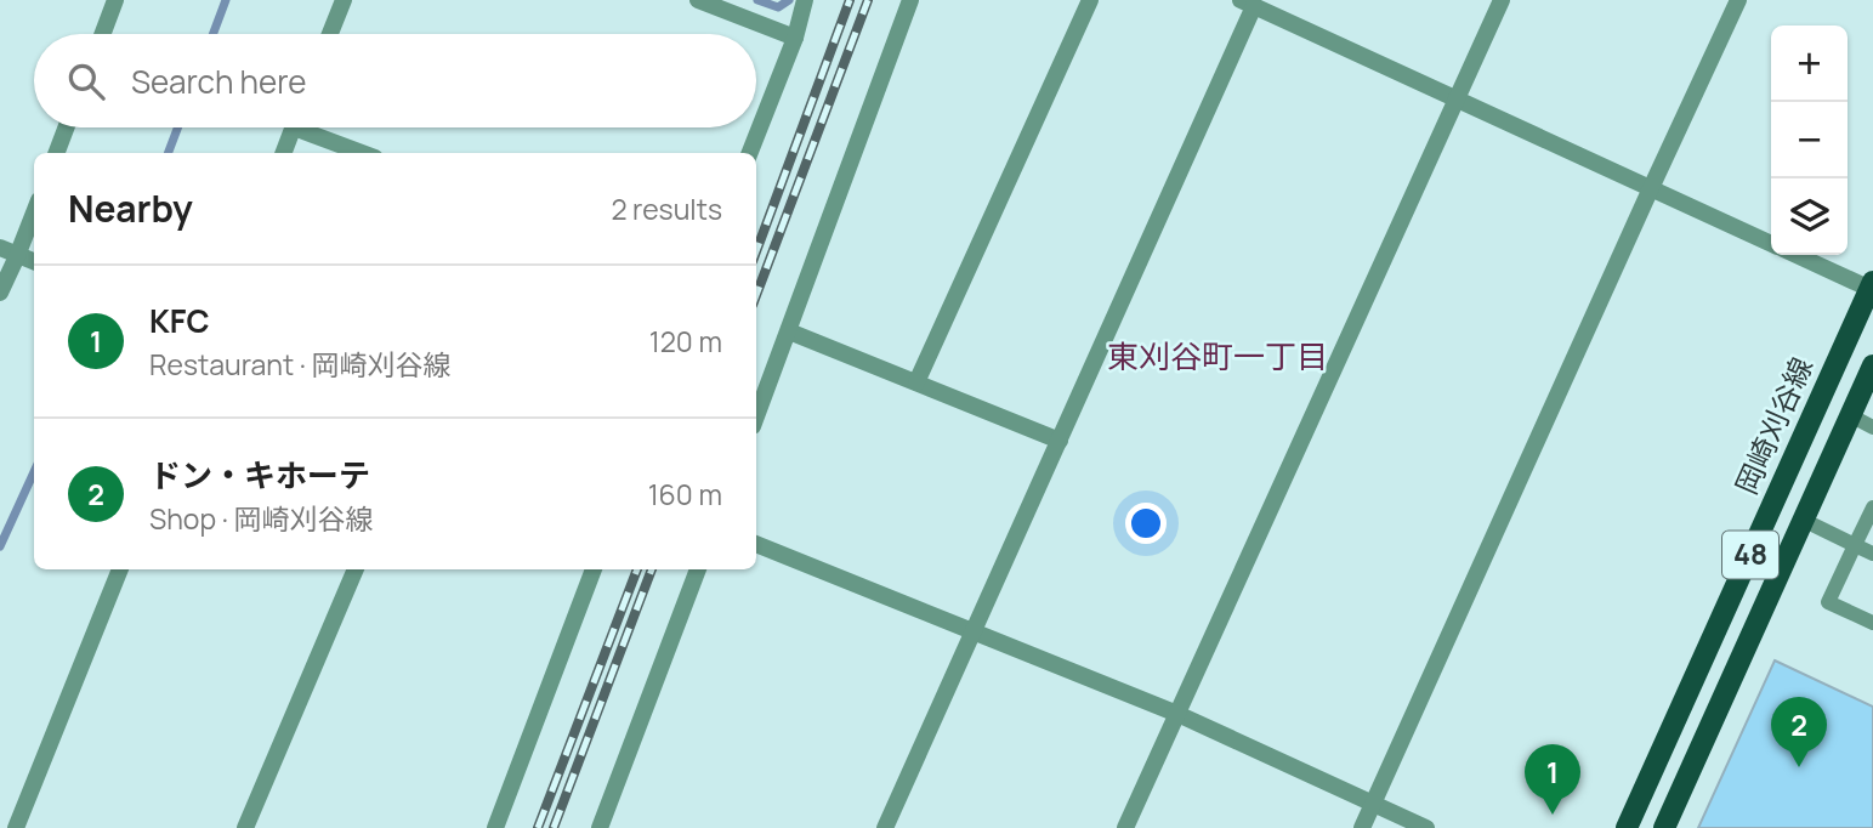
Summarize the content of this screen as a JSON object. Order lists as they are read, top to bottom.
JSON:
{
  "streets": {
    "main road": ["岡崎刈谷線", "48"]
  },
  "districts": ["東刈谷町一丁目"],
  "page": {
    "map_buttons": ["+", "−"],
    "search": "Search here",
    "heading": ["Nearby", "2 results"],
    "list": [
      {
        "mark": "1",
        "name": "KFC",
        "note": "Restaurant · 岡崎刈谷線",
        "value": "120 m"
      },
      {
        "mark": "2",
        "name": "ドン・キホーテ",
        "note": "Shop · 岡崎刈谷線",
        "value": "160 m"
      }
    ],
    "pins": ["2", "1"]
  }
}
